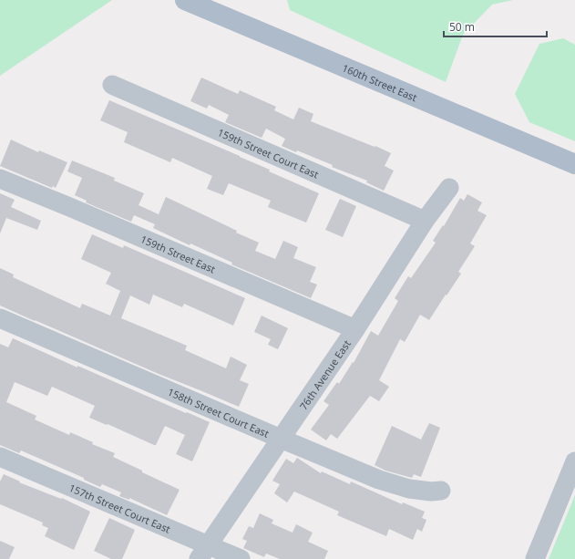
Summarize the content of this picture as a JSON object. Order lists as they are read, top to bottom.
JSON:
{
  "streets": {
    "main road": ["160th Street East"],
    "street": [
      "159th Street Court East",
      "159th Street East",
      "76th Avenue East",
      "158th Street Court East",
      "157th Street Court East"
    ]
  },
  "crossings": [
    ["159th Street Court East", "76th Avenue East"],
    ["159th Street East", "76th Avenue East"],
    ["76th Avenue East", "158th Street Court East"],
    ["76th Avenue East", "157th Street Court East"]
  ],
  "scale_bar": "50 m"
}
